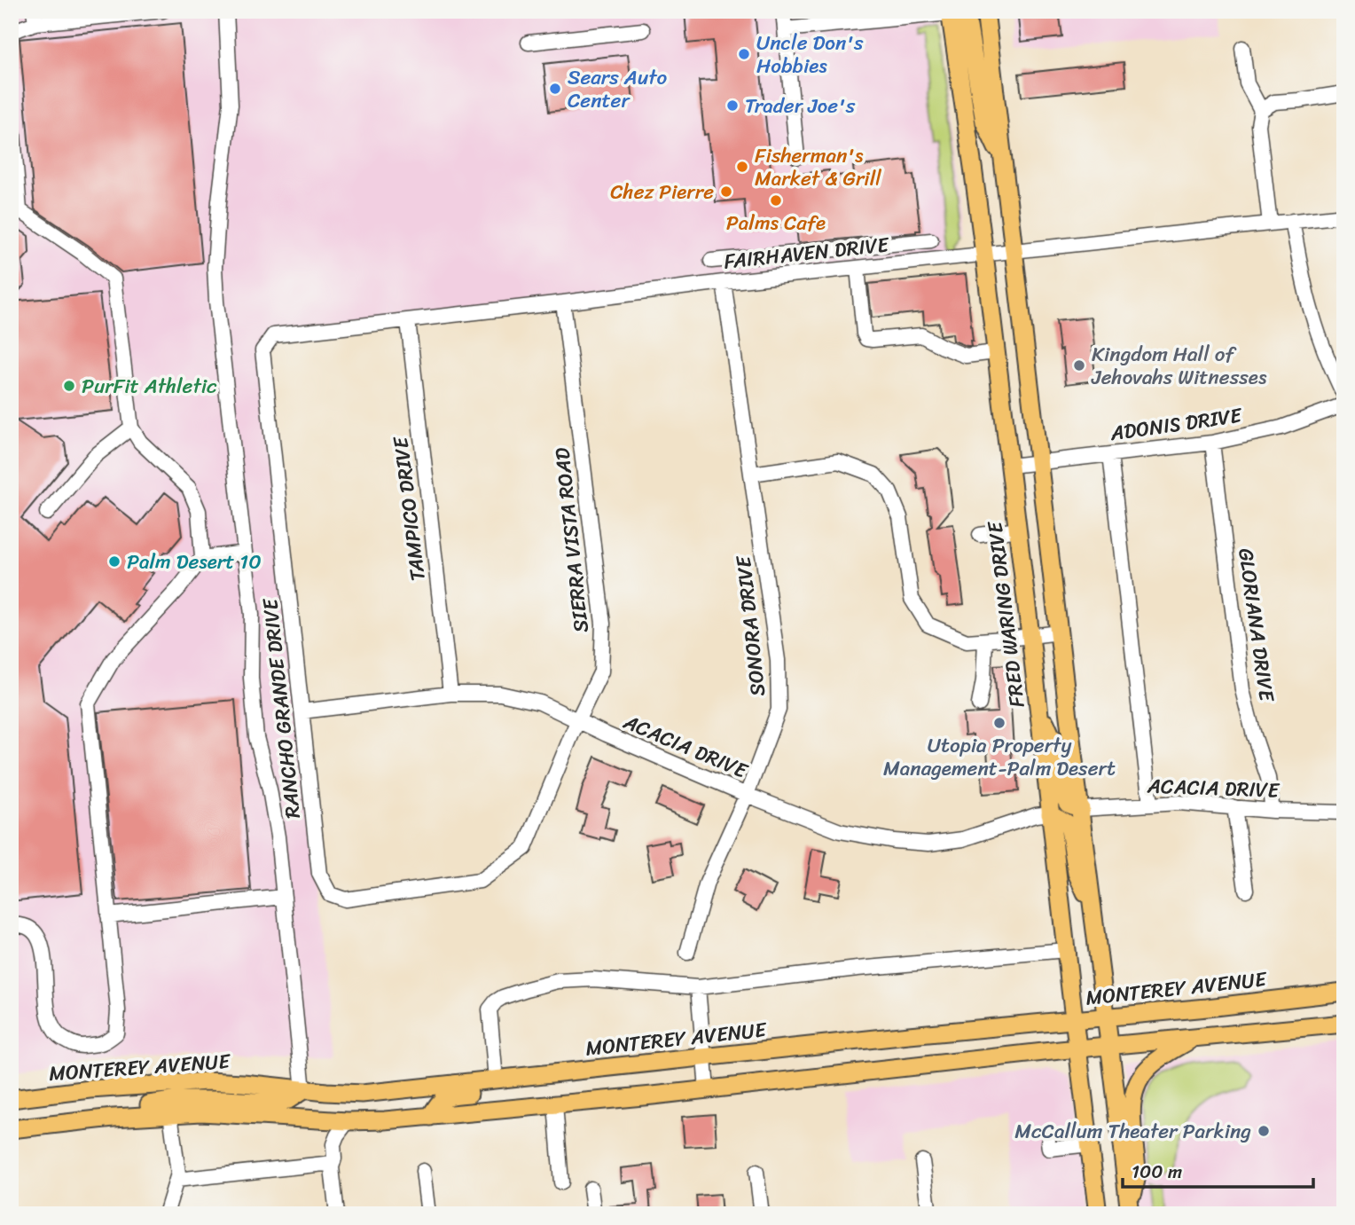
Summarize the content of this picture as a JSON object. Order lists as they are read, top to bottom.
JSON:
{
  "streets": {
    "main road": ["FRED WARING DRIVE", "MONTEREY AVENUE"],
    "street": [
      "FAIRHAVEN DRIVE",
      "ADONIS DRIVE",
      "TAMPICO DRIVE",
      "SIERRA VISTA ROAD",
      "GLORIANA DRIVE",
      "SONORA DRIVE",
      "RANCHO GRANDE DRIVE",
      "ACACIA DRIVE"
    ]
  },
  "crossings": [
    ["FAIRHAVEN DRIVE", "TAMPICO DRIVE"],
    ["FAIRHAVEN DRIVE", "SIERRA VISTA ROAD"],
    ["FAIRHAVEN DRIVE", "FRED WARING DRIVE"],
    ["FAIRHAVEN DRIVE", "SONORA DRIVE"],
    ["FAIRHAVEN DRIVE", "RANCHO GRANDE DRIVE"],
    ["ADONIS DRIVE", "FRED WARING DRIVE"],
    ["ADONIS DRIVE", "GLORIANA DRIVE"],
    ["TAMPICO DRIVE", "ACACIA DRIVE"],
    ["SIERRA VISTA ROAD", "RANCHO GRANDE DRIVE"],
    ["SIERRA VISTA ROAD", "ACACIA DRIVE"],
    ["FRED WARING DRIVE", "ACACIA DRIVE"],
    ["FRED WARING DRIVE", "MONTEREY AVENUE"],
    ["GLORIANA DRIVE", "ACACIA DRIVE"],
    ["SONORA DRIVE", "ACACIA DRIVE"],
    ["RANCHO GRANDE DRIVE", "ACACIA DRIVE"]
  ],
  "places": [
    "Uncle Don's Hobbies",
    "Sears Auto Center",
    "Trader Joe's",
    "Fisherman's Market & Grill",
    "Chez Pierre",
    "Palms Cafe",
    "Kingdom Hall of Jehovahs Witnesses",
    "PurFit Athletic",
    "Palm Desert 10",
    "Utopia Property Management-Palm Desert",
    "McCallum Theater Parking"
  ],
  "scale_bar": "100 m"
}
